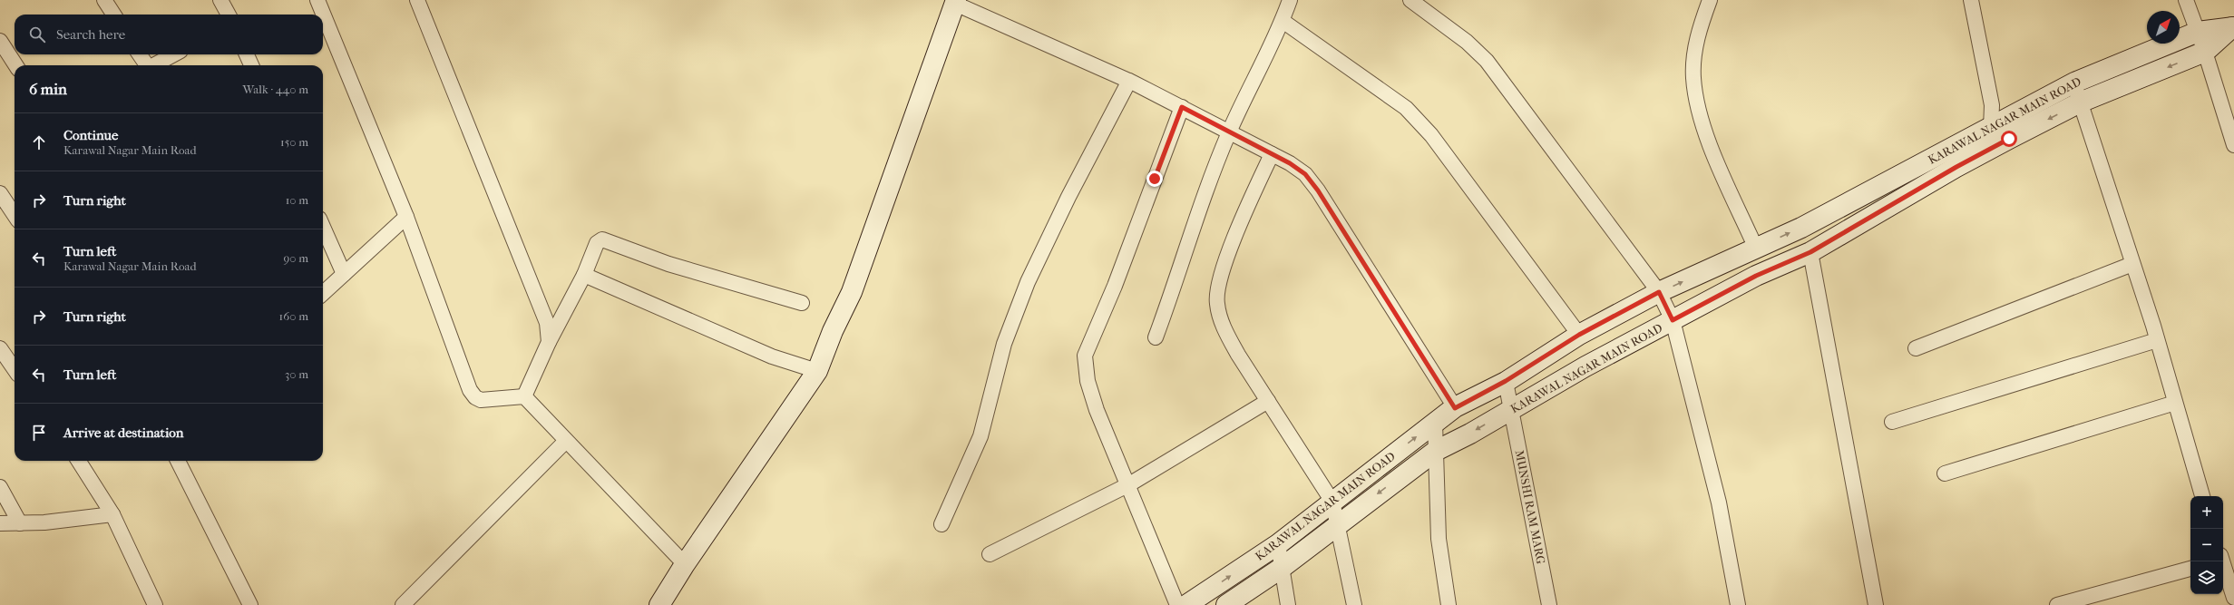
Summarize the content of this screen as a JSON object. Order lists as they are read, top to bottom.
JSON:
{
  "streets": {
    "street": ["KARAWAL NAGAR MAIN ROAD", "MUNSHI RAM MARG"]
  },
  "crossings": [
    ["KARAWAL NAGAR MAIN ROAD", "MUNSHI RAM MARG"]
  ],
  "north": "top right",
  "page": {
    "search": "Search here",
    "heading": ["6 min", "Walk · 440 m"],
    "list": [
      ["Continue", "Karawal Nagar Main Road", "150 m"],
      ["Turn right", "10 m"],
      ["Turn left", "Karawal Nagar Main Road", "90 m"],
      ["Turn right", "160 m"],
      ["Turn left", "30 m"],
      "Arrive at destination"
    ],
    "map_buttons": ["+", "−"]
  }
}
